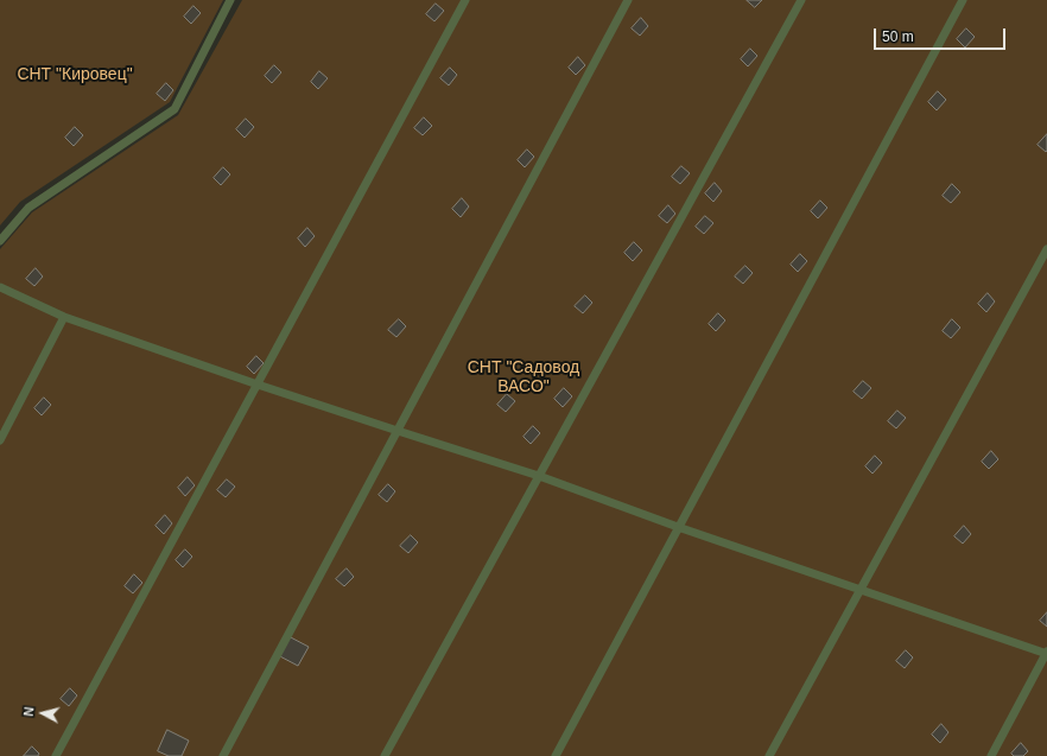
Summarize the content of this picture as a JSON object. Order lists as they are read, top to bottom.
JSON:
{
  "parks": ["СНТ \"Кировец\"", "СНТ \"Садовод ВАСО\""],
  "scale_bar": "50 m",
  "north": "left"
}
